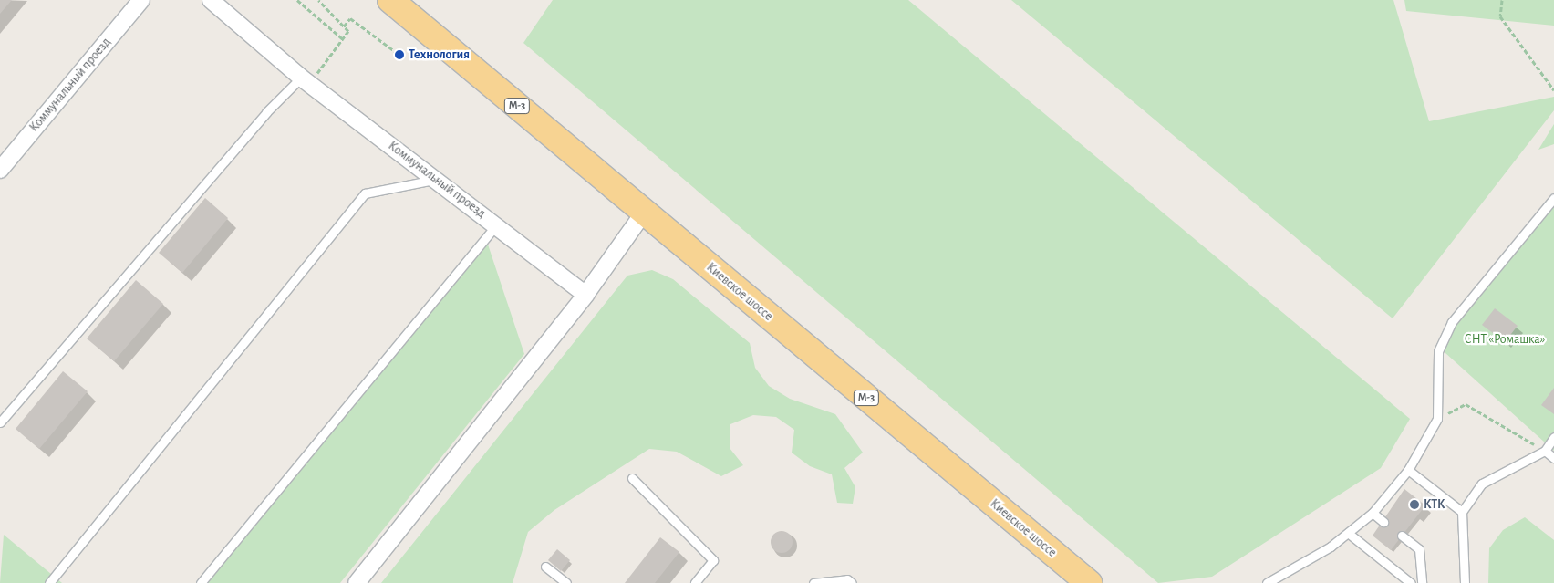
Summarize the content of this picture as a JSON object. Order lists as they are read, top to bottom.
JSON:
{
  "streets": {
    "highway": ["М-3", "Киевское шоссе"],
    "street": ["Коммунальный проезд"]
  },
  "parks": ["СНТ «Ромашка»"],
  "places": ["Технология", "КТК"]
}
